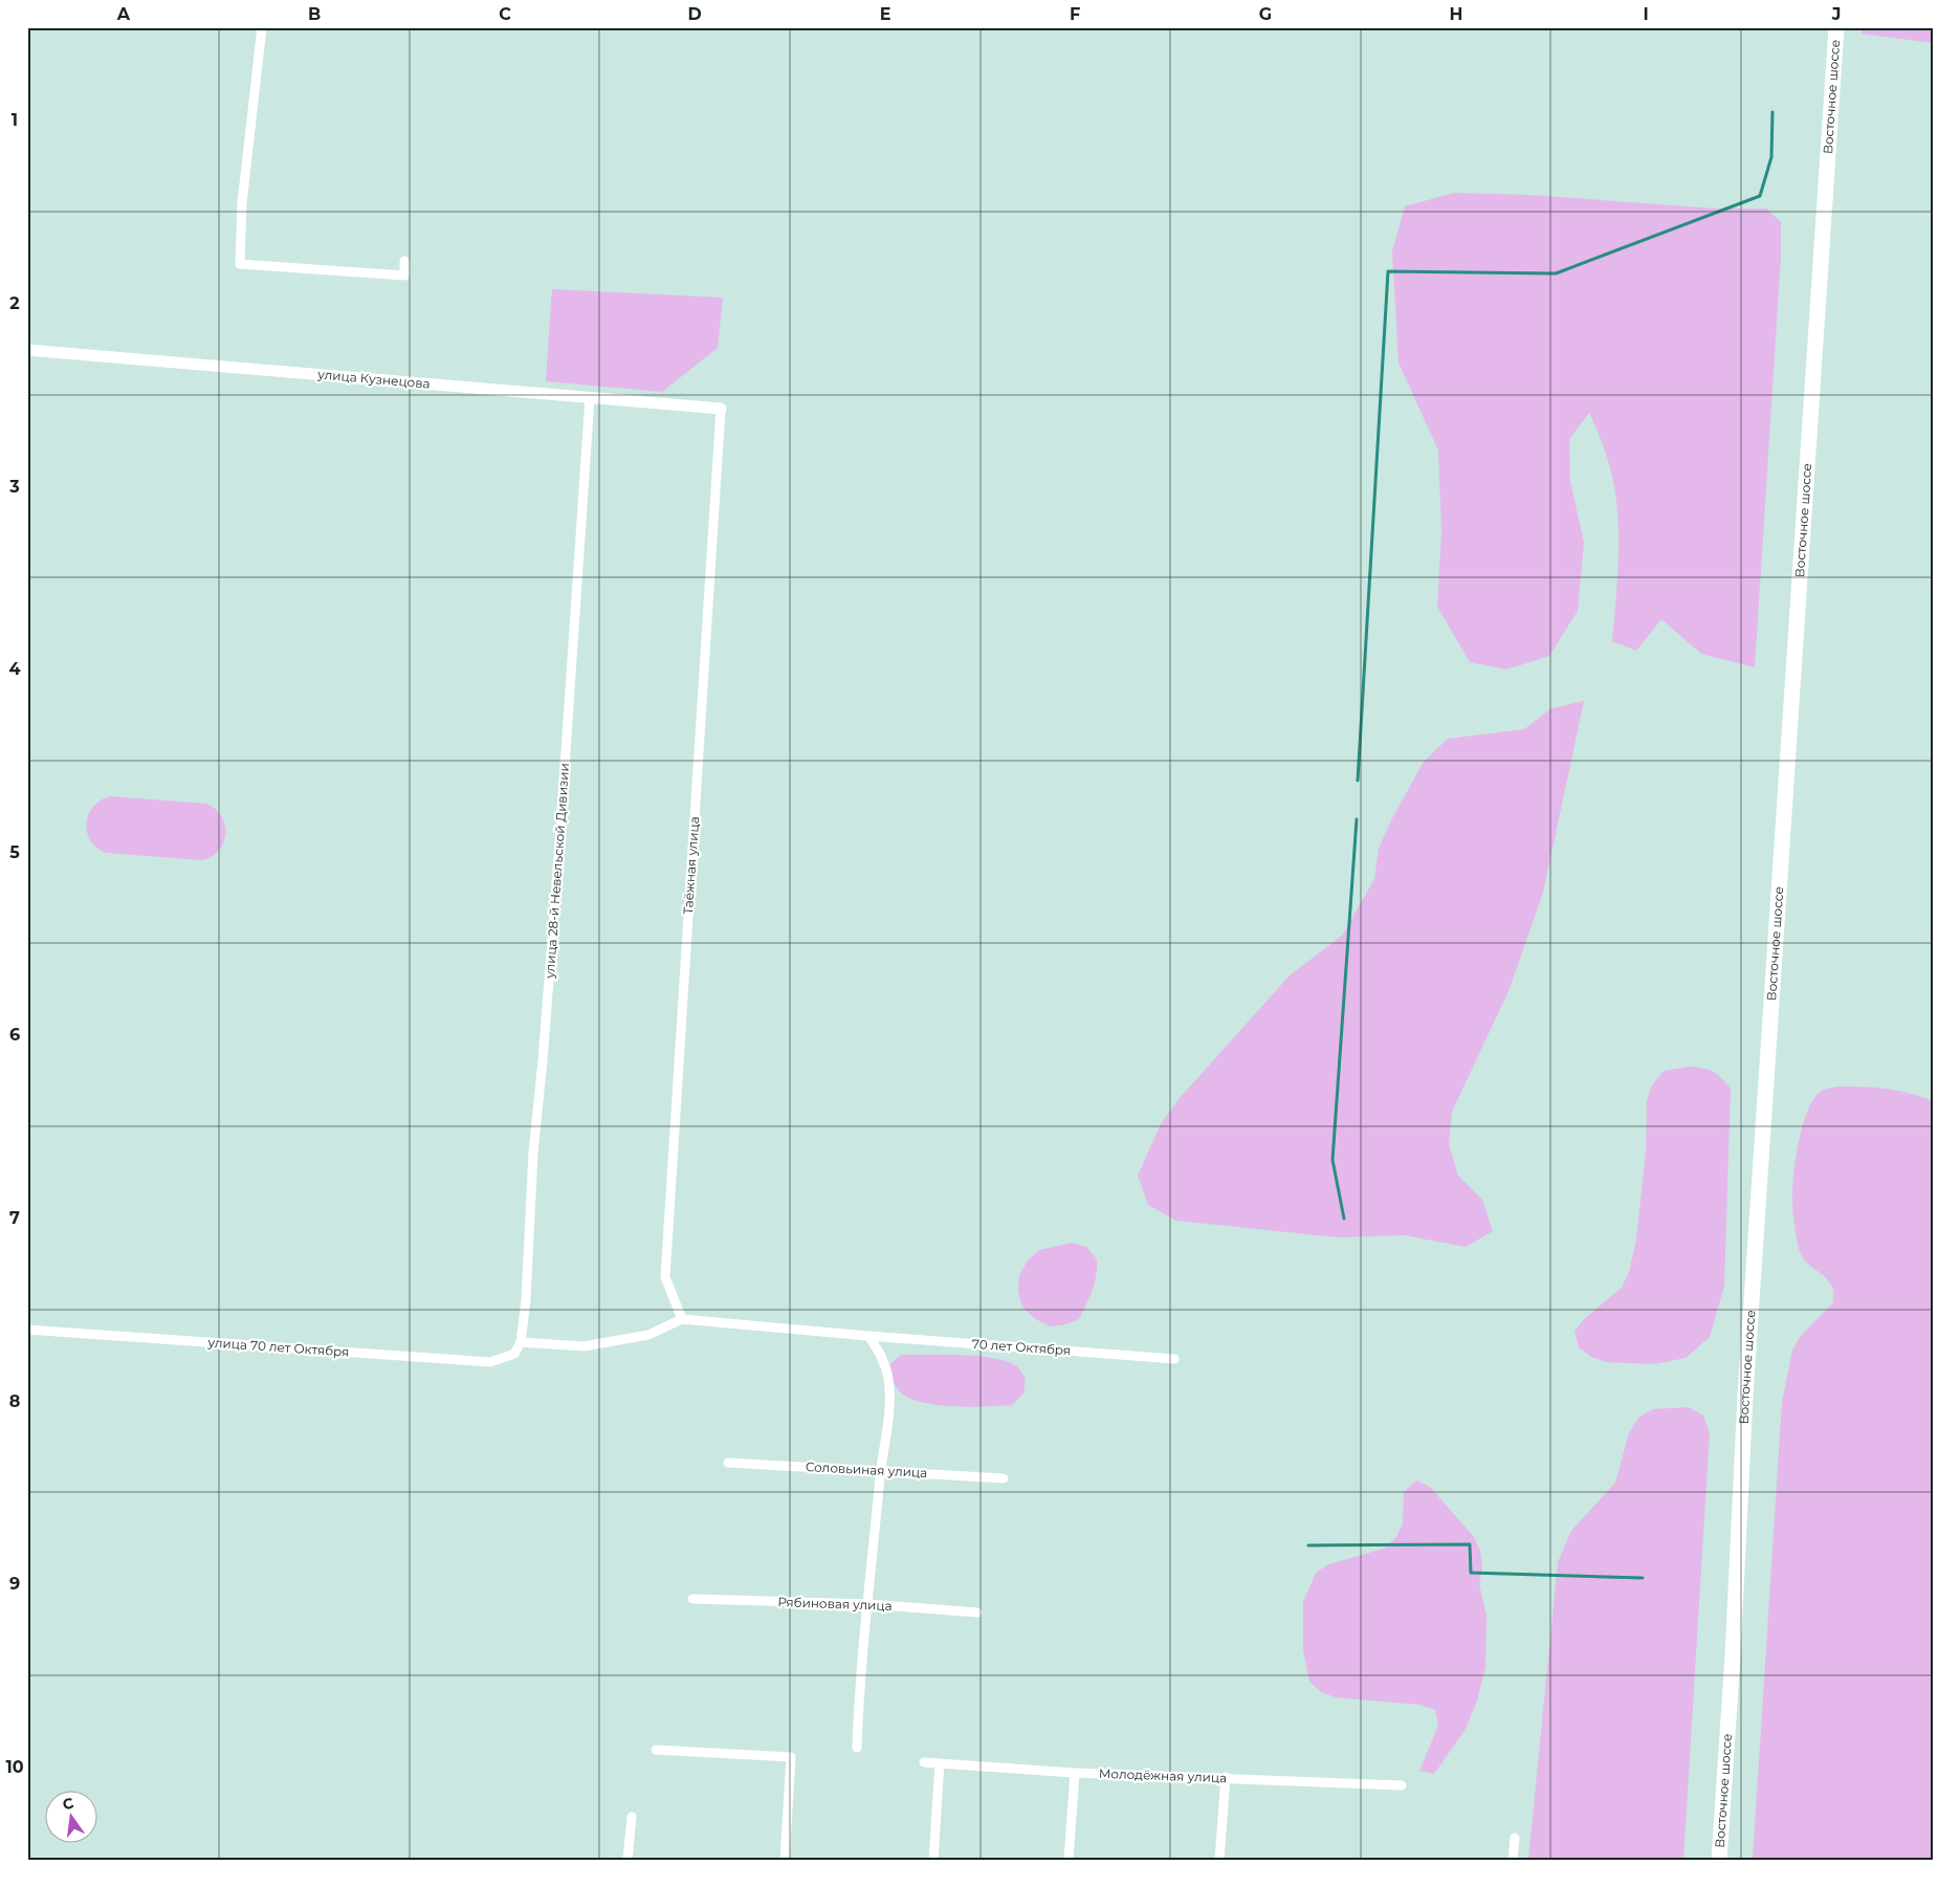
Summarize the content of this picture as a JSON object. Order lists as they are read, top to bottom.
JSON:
{
  "streets": {
    "main road": ["Восточное шоссе"],
    "street": [
      "улица Кузнецова",
      "Таёжная улица",
      "улица 28-й Невельской Дивизии",
      "улица 70 лет Октября",
      "70 лет Октября",
      "Соловьиная улица",
      "Рябиновая улица",
      "Молодёжная улица"
    ]
  },
  "crossings": [
    ["улица Кузнецова", "Таёжная улица"],
    ["улица Кузнецова", "улица 28-й Невельской Дивизии"],
    ["Таёжная улица", "70 лет Октября"],
    ["улица 28-й Невельской Дивизии", "улица 70 лет Октября"]
  ],
  "north": "top",
  "grid": {
    "columns": [
      "A",
      "B",
      "C",
      "D",
      "E",
      "F",
      "G",
      "H",
      "I",
      "J"
    ],
    "rows": [
      "1",
      "2",
      "3",
      "4",
      "5",
      "6",
      "7",
      "8",
      "9",
      "10"
    ]
  }
}
